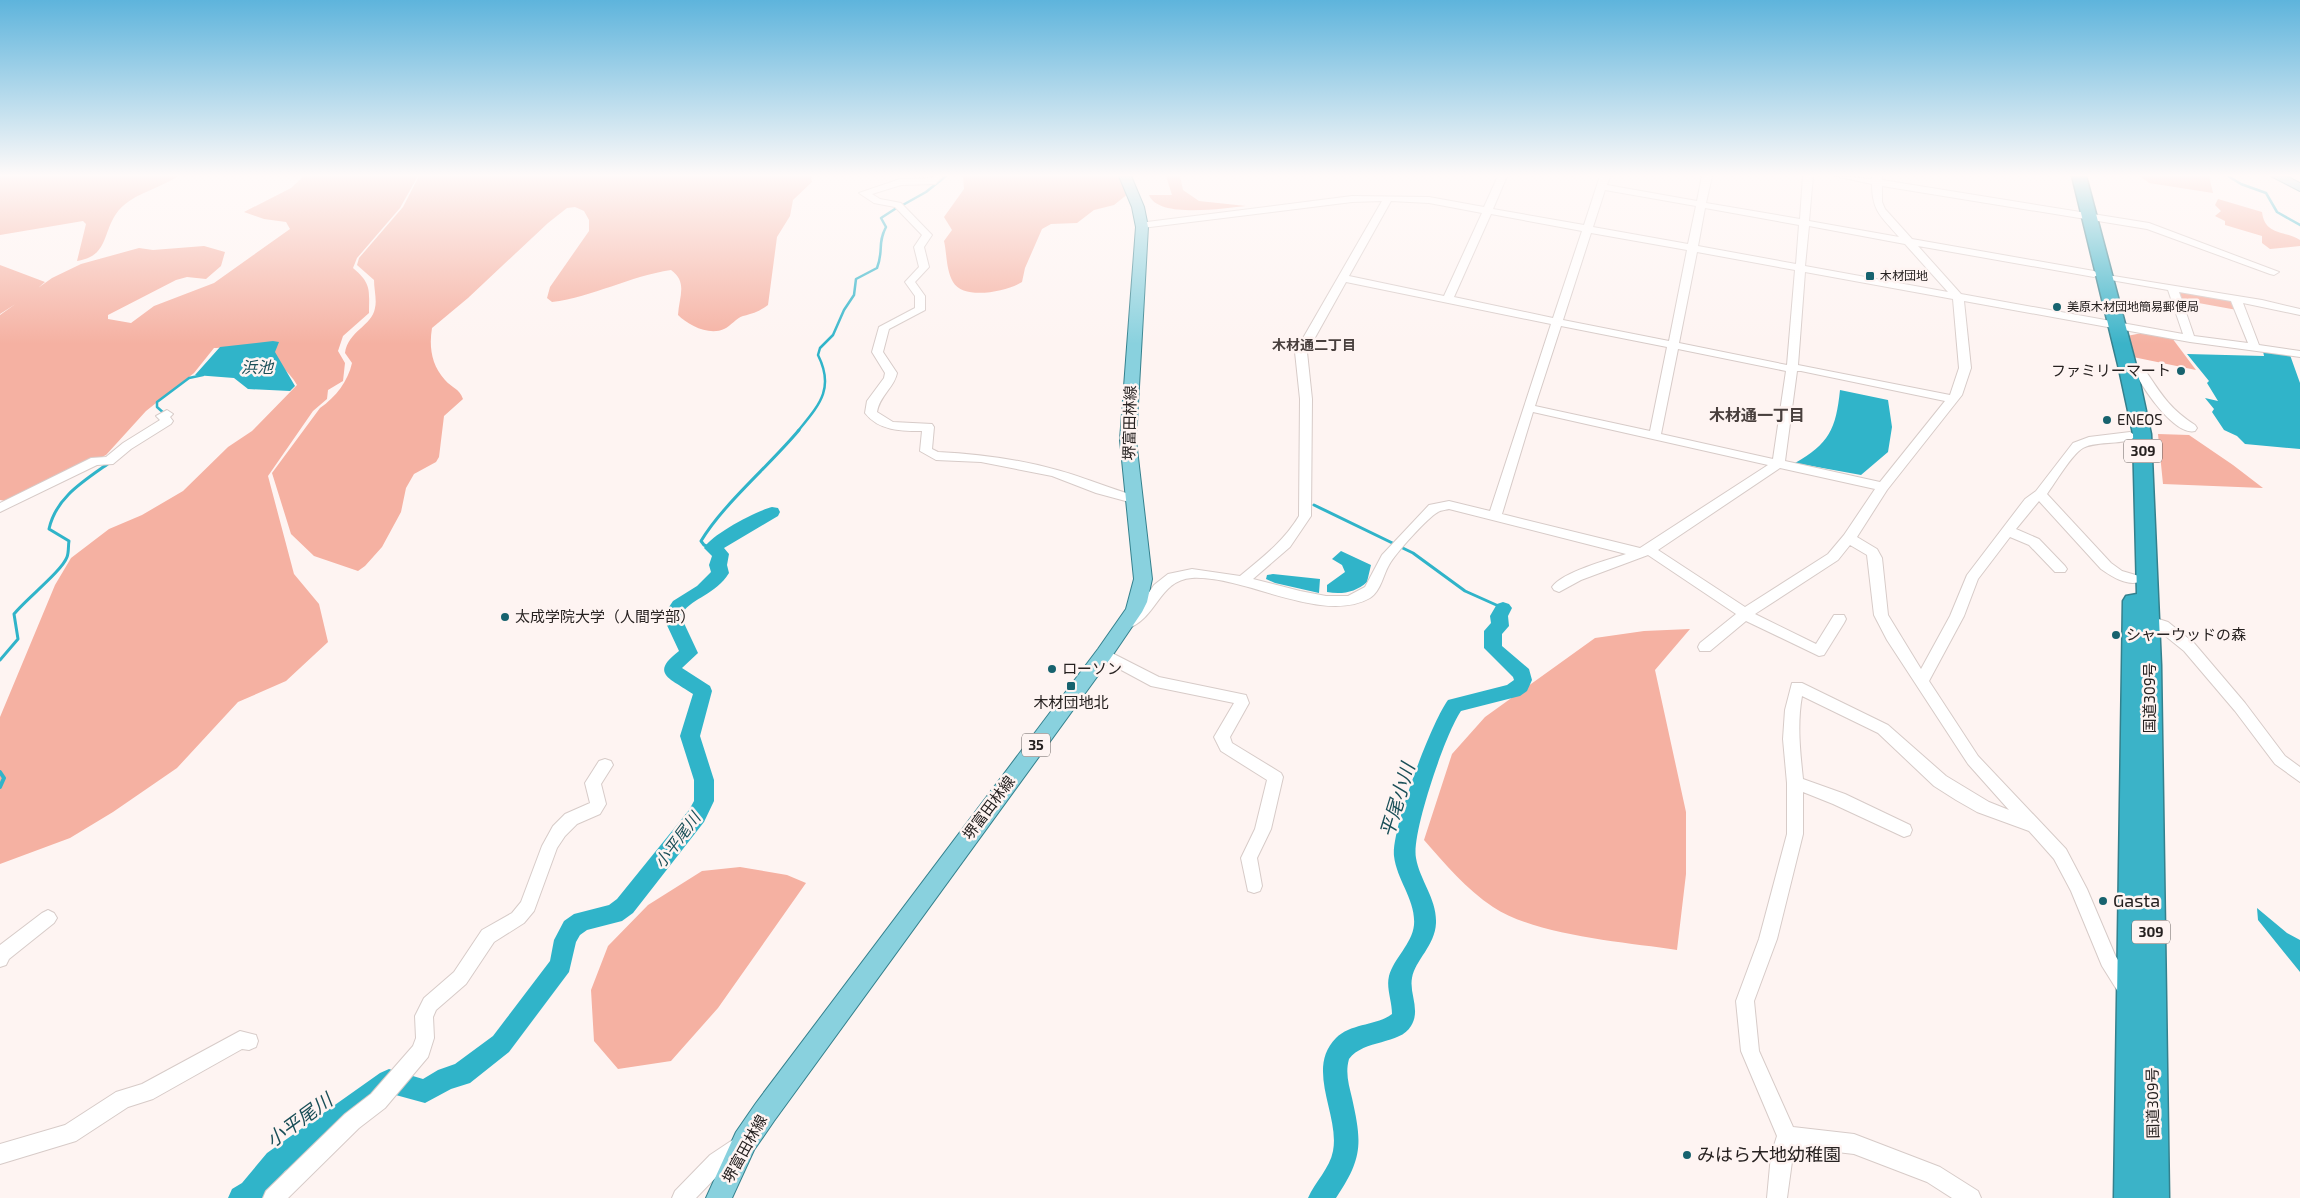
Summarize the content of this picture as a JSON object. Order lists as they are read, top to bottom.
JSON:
{
  "streets": {
    "highway": ["309", "国道309号"],
    "main road": ["堺富田林線", "35"]
  },
  "districts": ["木材通二丁目", "木材通一丁目"],
  "water": ["浜池", "平尾小川", "小平尾川"],
  "places": {
    "transit": ["木材団地", "木材団地北"],
    "other": [
      "美原木材団地簡易郵便局",
      "ファミリーマート",
      "ENEOS",
      "太成学院大学（人間学部）",
      "シャーウッドの森",
      "ローソン",
      "Gasta",
      "みはら大地幼稚園"
    ]
  }
}
